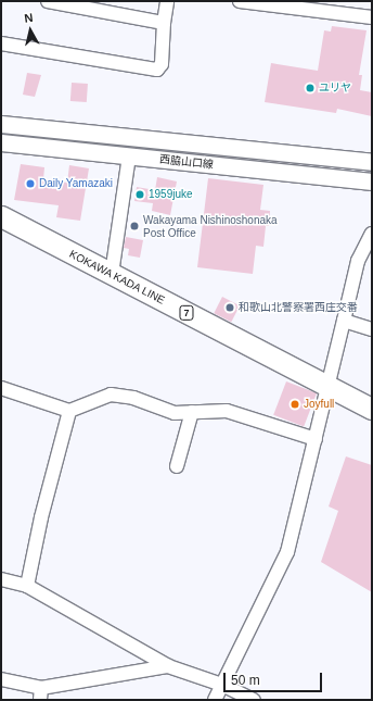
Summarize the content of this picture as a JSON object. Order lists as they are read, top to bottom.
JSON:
{
  "streets": {
    "main road": ["KOKAWA KADA LINE", "7"],
    "street": ["西脇山口線"]
  },
  "places": [
    "ユリヤ",
    "Daily Yamazaki",
    "1959juke",
    "Wakayama Nishinoshonaka Post Office",
    "和歌山北警察署西庄交番",
    "Joyfull"
  ],
  "scale_bar": "50 m",
  "north": "top"
}
